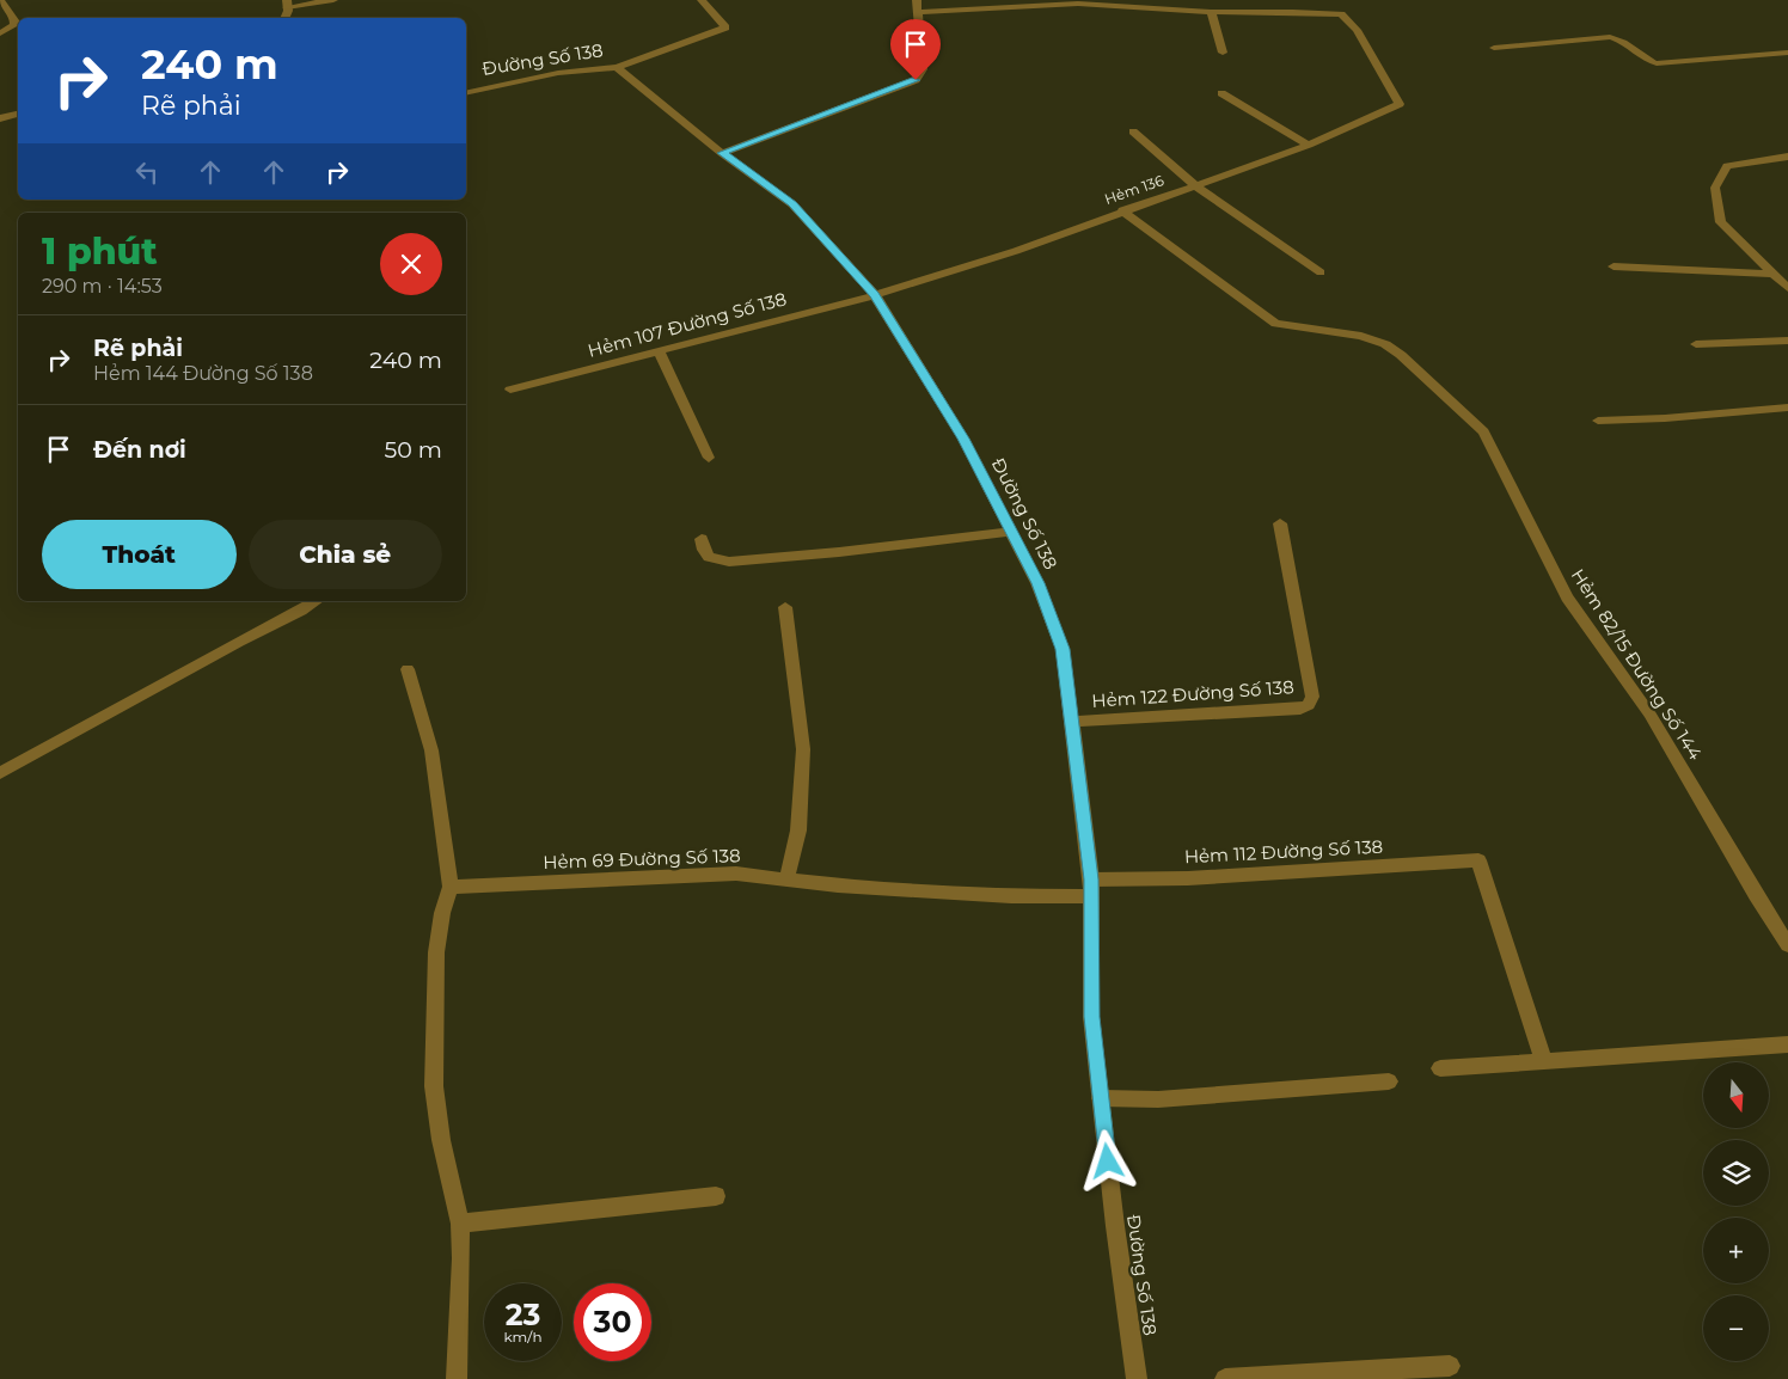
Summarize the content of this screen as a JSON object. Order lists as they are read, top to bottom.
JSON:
{
  "streets": {
    "street": [
      "Đường Số 138",
      "Hẻm 136",
      "Hẻm 107 Đường Số 138",
      "Hẻm 82/15 Đường Số 144",
      "Hẻm 122 Đường Số 138",
      "Hẻm 112 Đường Số 138",
      "Hẻm 69 Đường Số 138"
    ]
  },
  "crossings": [
    ["Đường Số 138", "Hẻm 136"],
    ["Đường Số 138", "Hẻm 107 Đường Số 138"],
    ["Đường Số 138", "Hẻm 122 Đường Số 138"],
    ["Đường Số 138", "Hẻm 112 Đường Số 138"],
    ["Đường Số 138", "Hẻm 69 Đường Số 138"],
    ["Hẻm 136", "Hẻm 107 Đường Số 138"],
    ["Hẻm 136", "Hẻm 82/15 Đường Số 144"],
    ["Hẻm 112 Đường Số 138", "Hẻm 69 Đường Số 138"]
  ],
  "north": "bottom",
  "page": {
    "turn": ["240 m", "Rẽ phải"],
    "heading": ["1 phút", "290 m · 14:53"],
    "list": [
      {
        "name": "Rẽ phải",
        "note": "Hẻm 144 Đường Số 138",
        "value": "240 m"
      },
      {
        "name": "Đến nơi",
        "value": "50 m"
      }
    ],
    "buttons": ["Thoát", "Chia sẻ"],
    "map_buttons": ["+", "−"],
    "speed": "23 km/h",
    "limit": "30"
  }
}
